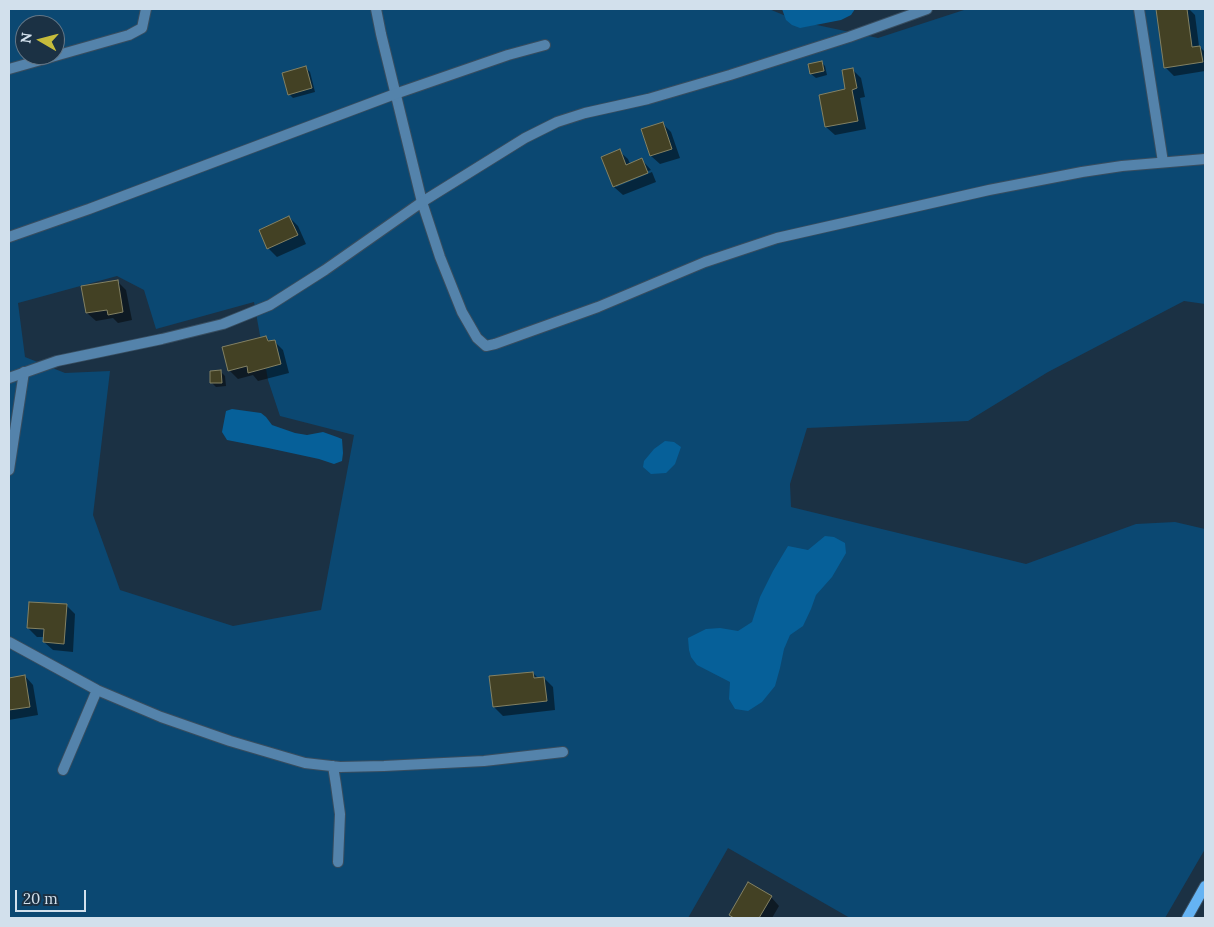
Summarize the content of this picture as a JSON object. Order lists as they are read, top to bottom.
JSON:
{
  "scale_bar": "20 m",
  "north": "left"
}
